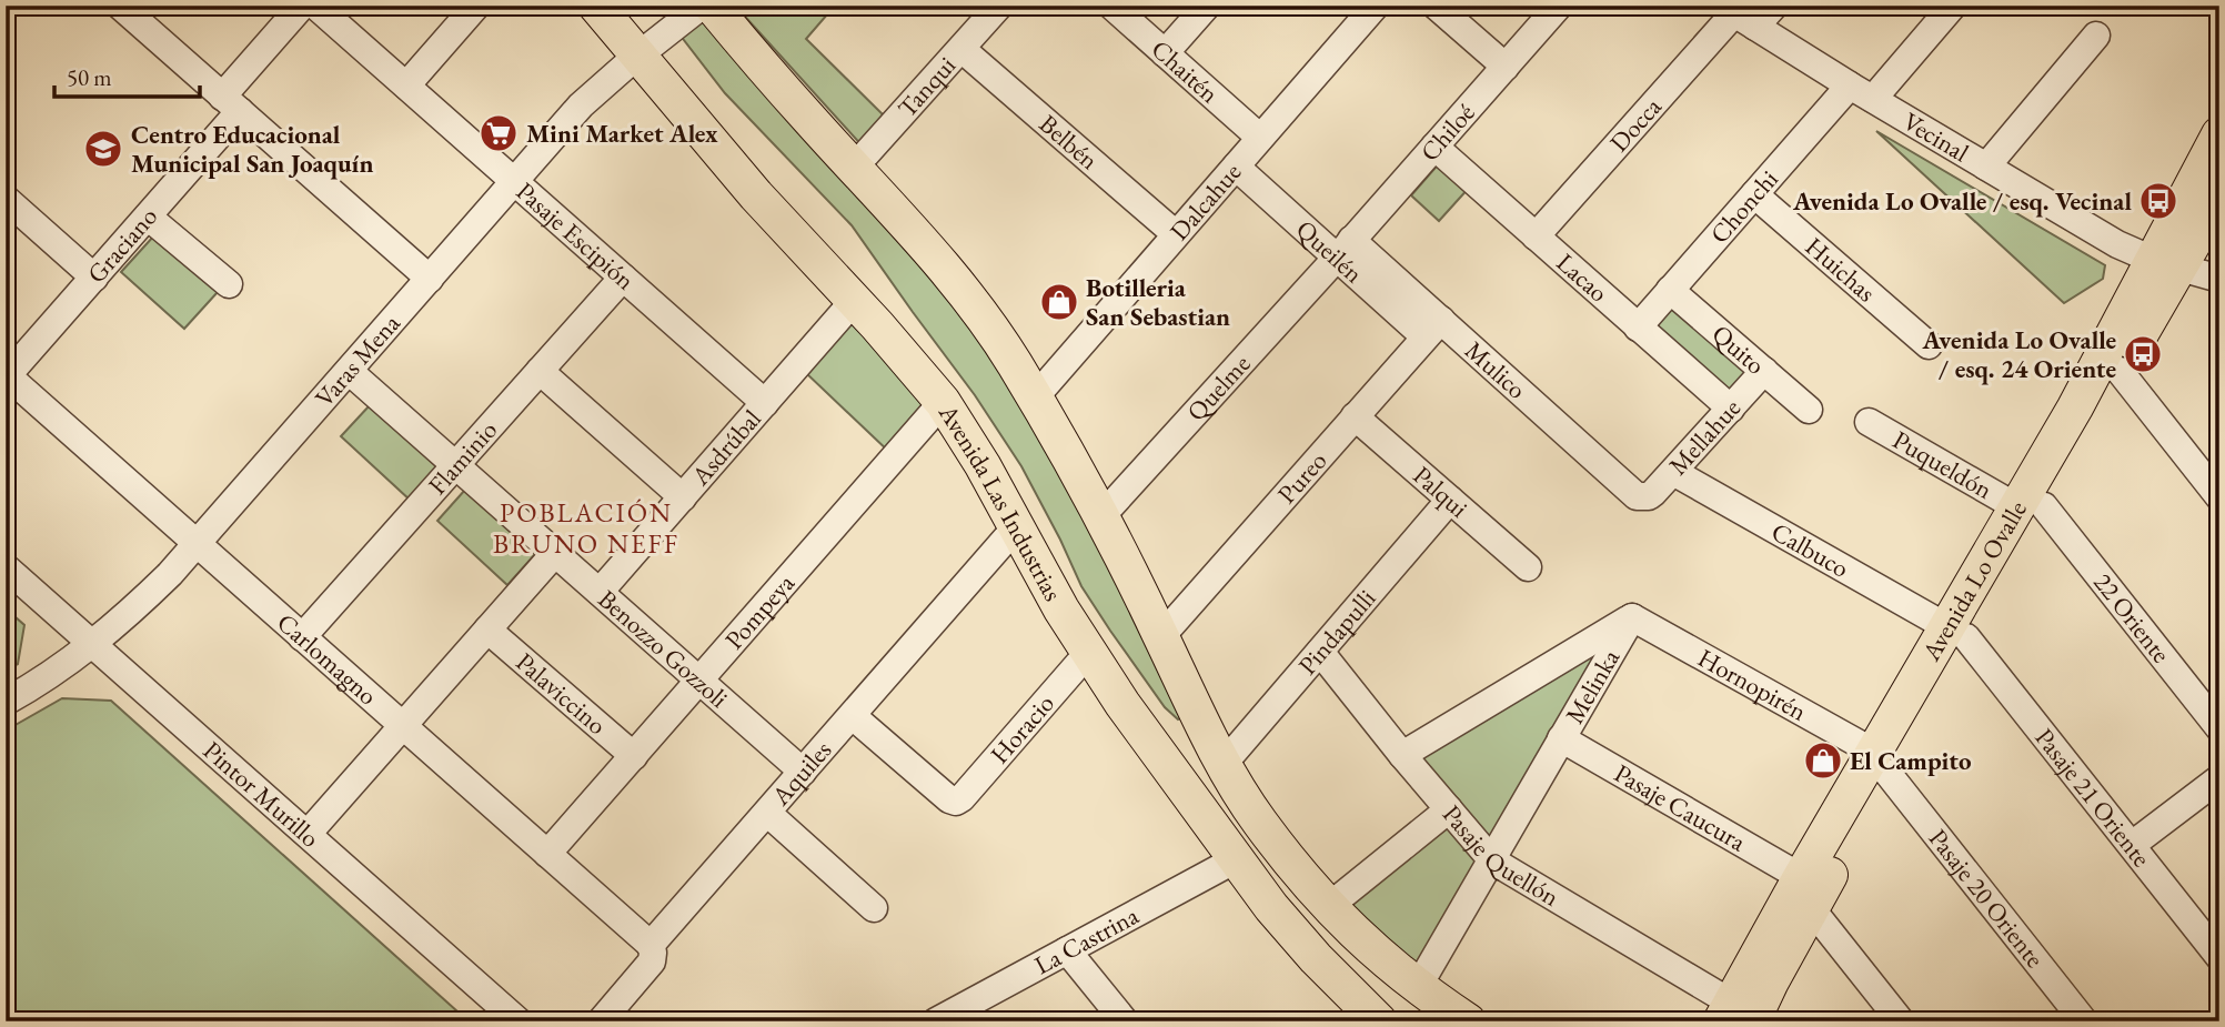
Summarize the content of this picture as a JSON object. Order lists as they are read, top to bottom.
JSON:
{
  "streets": {
    "main road": ["Avenida Las Industrias", "Avenida Lo Ovalle"],
    "street": [
      "Chaitén",
      "Tanqui",
      "Docca",
      "Chiloé",
      "Vecinal",
      "Belbén",
      "Dalcahue",
      "Chonchi",
      "Pasaje Escipión",
      "Graciano",
      "Queilén",
      "Huichas",
      "Lacao",
      "Quito",
      "Varas Mena",
      "Mulico",
      "Quelme",
      "Mellahue",
      "Asdrúbal",
      "Flaminio",
      "Puqueldón",
      "Pureo",
      "Palqui",
      "Calbuco",
      "Pompeya",
      "22 Oriente",
      "Pindapulli",
      "Benozzo Gozzoli",
      "Carlomagno",
      "Hornopirén",
      "Melinka",
      "Palaviccino",
      "Horacio",
      "Aquiles",
      "Pintor Murillo",
      "Pasaje 21 Oriente",
      "Pasaje Caucura",
      "Pasaje Quellón",
      "Pasaje 20 Oriente",
      "La Castrina"
    ]
  },
  "crossings": [
    ["Chaitén", "Dalcahue"],
    ["Tanqui", "Belbén"],
    ["Docca", "Vecinal"],
    ["Docca", "Lacao"],
    ["Chiloé", "Queilén"],
    ["Chiloé", "Lacao"],
    ["Chiloé", "Quelme"],
    ["Vecinal", "Chonchi"],
    ["Vecinal", "Avenida Lo Ovalle"],
    ["Belbén", "Dalcahue"],
    ["Dalcahue", "Queilén"],
    ["Chonchi", "Huichas"],
    ["Chonchi", "Lacao"],
    ["Chonchi", "Quito"],
    ["Pasaje Escipión", "Varas Mena"],
    ["Pasaje Escipión", "Asdrúbal"],
    ["Pasaje Escipión", "Flaminio"],
    ["Graciano", "Carlomagno"],
    ["Queilén", "Mulico"],
    ["Queilén", "Quelme"],
    ["Queilén", "Pureo"],
    ["Lacao", "Mellahue"],
    ["Quito", "Mellahue"],
    ["Varas Mena", "Avenida Las Industrias"],
    ["Varas Mena", "Benozzo Gozzoli"],
    ["Varas Mena", "Carlomagno"],
    ["Varas Mena", "Pintor Murillo"],
    ["Mulico", "Mellahue"],
    ["Mulico", "Pureo"],
    ["Mellahue", "Calbuco"],
    ["Asdrúbal", "Avenida Las Industrias"],
    ["Asdrúbal", "Benozzo Gozzoli"],
    ["Flaminio", "Benozzo Gozzoli"],
    ["Flaminio", "Carlomagno"],
    ["Puqueldón", "Avenida Lo Ovalle"],
    ["Puqueldón", "22 Oriente"],
    ["Pureo", "Palqui"],
    ["Palqui", "Pindapulli"],
    ["Avenida Las Industrias", "Pompeya"],
    ["Avenida Las Industrias", "Horacio"],
    ["Avenida Las Industrias", "Aquiles"],
    ["Avenida Las Industrias", "La Castrina"],
    ["Calbuco", "Avenida Lo Ovalle"],
    ["Calbuco", "Pasaje 21 Oriente"],
    ["Avenida Lo Ovalle", "22 Oriente"],
    ["Avenida Lo Ovalle", "Hornopirén"],
    ["Avenida Lo Ovalle", "Pasaje 21 Oriente"],
    ["Avenida Lo Ovalle", "Pasaje Caucura"],
    ["Avenida Lo Ovalle", "Pasaje Quellón"],
    ["Avenida Lo Ovalle", "Pasaje 20 Oriente"],
    ["Pompeya", "Benozzo Gozzoli"],
    ["Pompeya", "Carlomagno"],
    ["Pompeya", "Palaviccino"],
    ["Pindapulli", "Pasaje Quellón"],
    ["Benozzo Gozzoli", "Aquiles"],
    ["Carlomagno", "Aquiles"],
    ["Hornopirén", "Melinka"],
    ["Hornopirén", "Pasaje 20 Oriente"],
    ["Melinka", "Pasaje Caucura"],
    ["Melinka", "Pasaje Quellón"],
    ["Horacio", "Aquiles"]
  ],
  "districts": ["POBLACIÓN BRUNO NEFF"],
  "places": {
    "supermarket": ["Mini Market Alex"],
    "school or university": ["Centro Educacional Municipal San Joaquín"],
    "bus stop": ["Avenida Lo Ovalle / esq. Vecinal", "Avenida Lo Ovalle / esq. 24 Oriente"],
    "shop": ["Botilleria San Sebastian", "El Campito"]
  },
  "scale_bar": "50 m"
}
